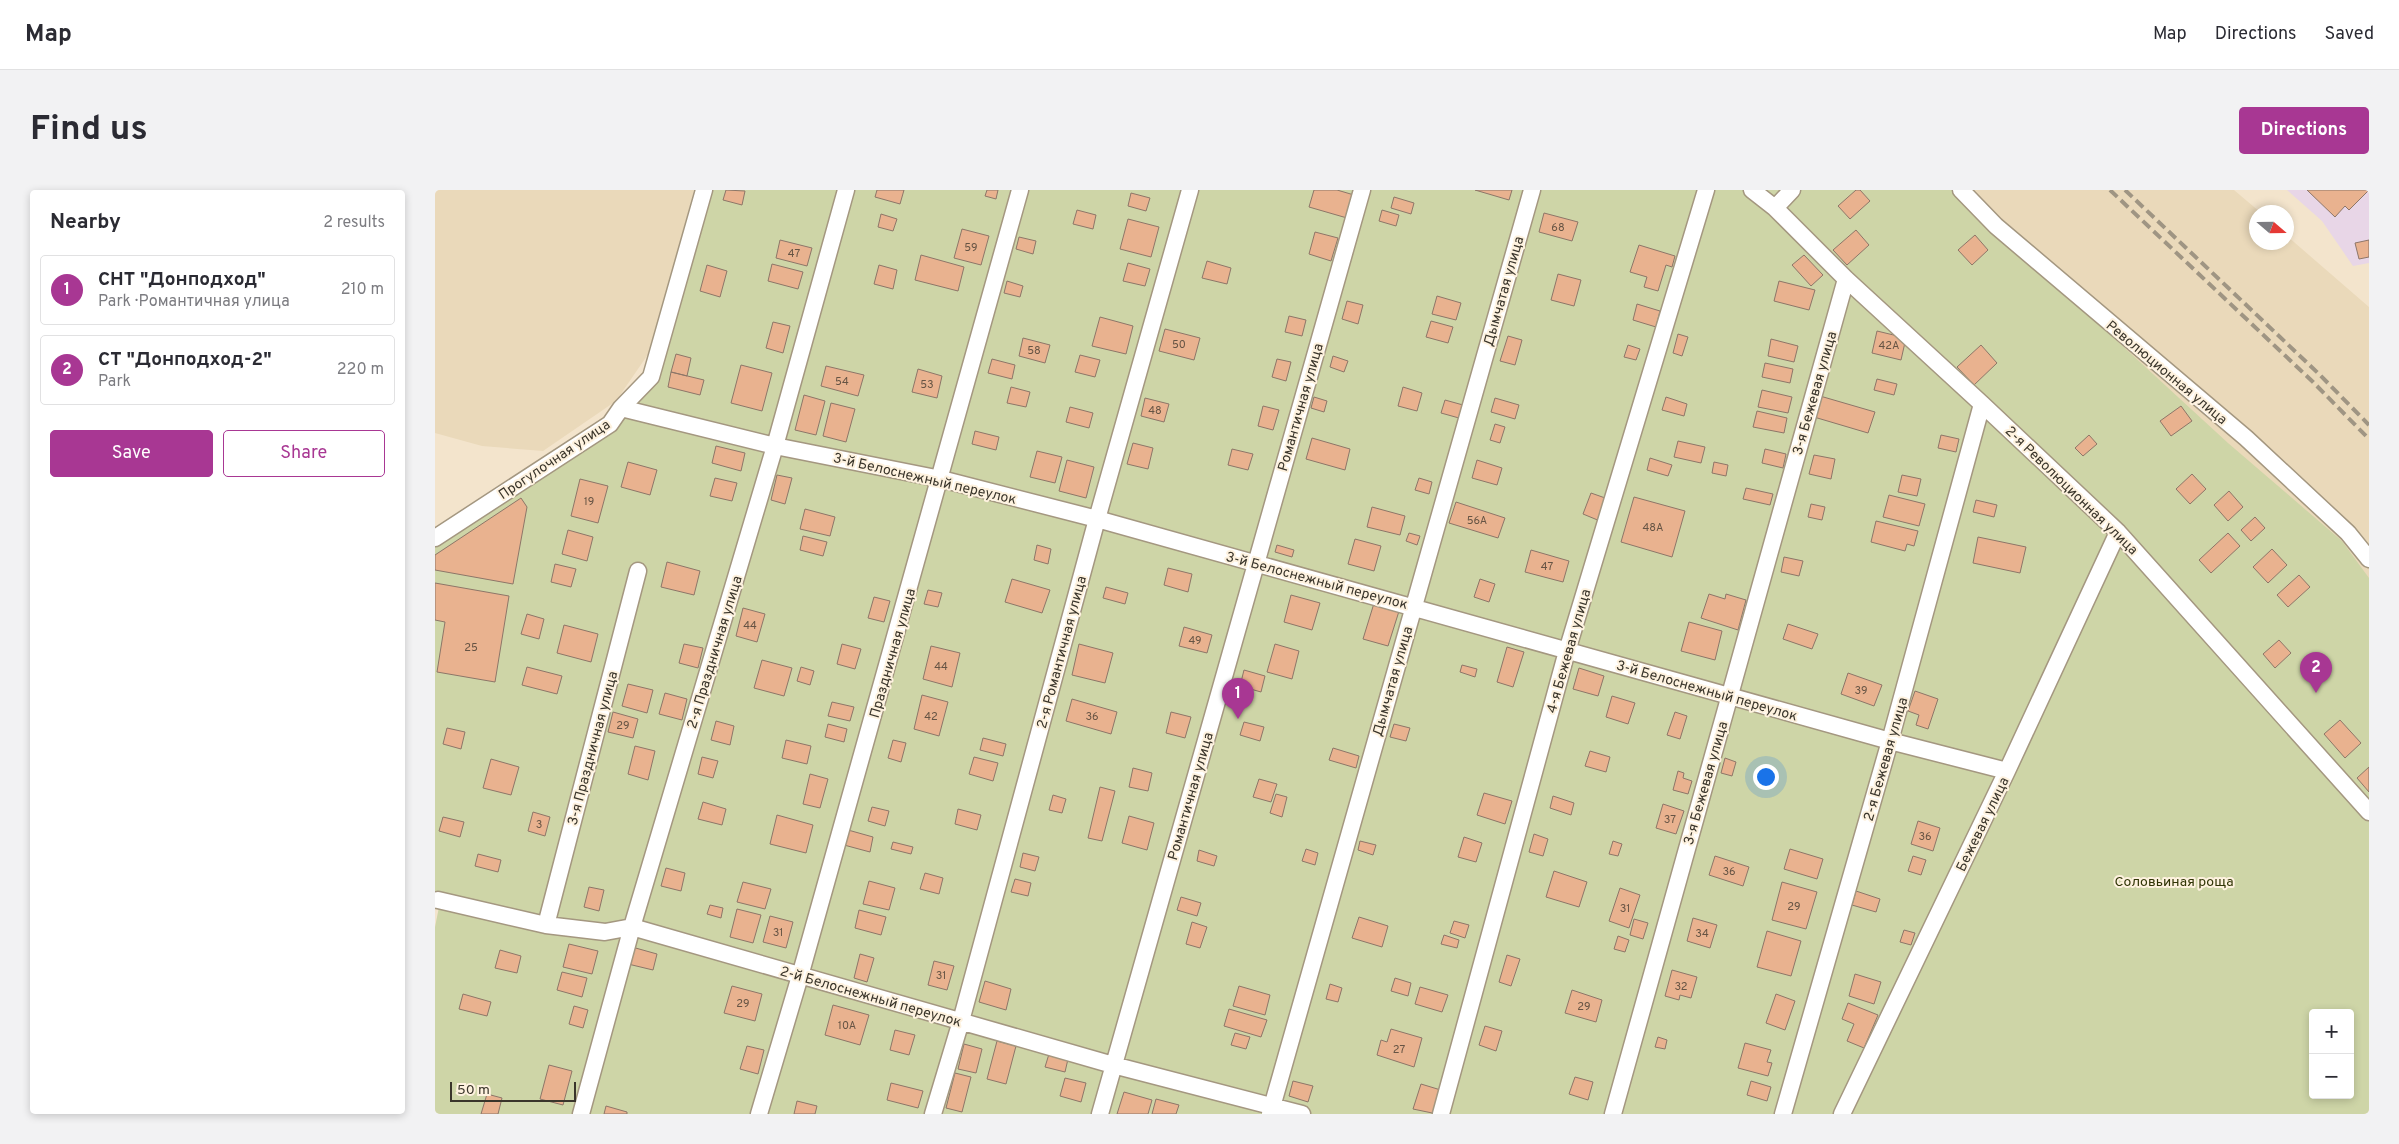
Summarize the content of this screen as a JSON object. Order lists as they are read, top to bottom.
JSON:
{
  "streets": {
    "street": [
      "Дымчатая улица",
      "Революционная улица",
      "3-я Бежевая улица",
      "Романтичная улица",
      "Прогулочная улица",
      "3-й Белоснежный переулок",
      "2-я Революционная улица",
      "4-я Бежевая улица",
      "2-я Праздничная улица",
      "2-я Романтичная улица",
      "Праздничная улица",
      "3-я Праздничная улица",
      "2-я Бежевая улица",
      "Бежевая улица",
      "2-й Белоснежный переулок"
    ]
  },
  "crossings": [
    ["Дымчатая улица", "3-й Белоснежный переулок"],
    ["Дымчатая улица", "2-й Белоснежный переулок"],
    ["3-я Бежевая улица", "3-й Белоснежный переулок"],
    ["3-я Бежевая улица", "2-я Революционная улица"],
    ["Романтичная улица", "3-й Белоснежный переулок"],
    ["Романтичная улица", "2-й Белоснежный переулок"],
    ["Прогулочная улица", "3-й Белоснежный переулок"],
    ["3-й Белоснежный переулок", "4-я Бежевая улица"],
    ["3-й Белоснежный переулок", "2-я Праздничная улица"],
    ["3-й Белоснежный переулок", "2-я Романтичная улица"],
    ["3-й Белоснежный переулок", "Праздничная улица"],
    ["3-й Белоснежный переулок", "2-я Бежевая улица"],
    ["3-й Белоснежный переулок", "Бежевая улица"],
    ["2-я Революционная улица", "2-я Бежевая улица"],
    ["2-я Революционная улица", "Бежевая улица"],
    ["2-я Праздничная улица", "2-й Белоснежный переулок"],
    ["2-я Романтичная улица", "2-й Белоснежный переулок"],
    ["Праздничная улица", "2-й Белоснежный переулок"],
    ["3-я Праздничная улица", "2-й Белоснежный переулок"]
  ],
  "parks": ["Соловьиная роща"],
  "house_numbers": [
    "68",
    "59",
    "47",
    "50",
    "42А",
    "58",
    "54",
    "53",
    "48",
    "19",
    "56А",
    "48А",
    "47",
    "44",
    "49",
    "25",
    "44",
    "39",
    "42",
    "36",
    "29",
    "37",
    "3",
    "36",
    "36",
    "29",
    "31",
    "31",
    "34",
    "31",
    "32",
    "29",
    "29",
    "10А",
    "27"
  ],
  "scale_bar": "50 m",
  "north": "right",
  "page": {
    "header": "Map",
    "nav": ["Map", "Directions", "Saved"],
    "buttons": [
      "Directions",
      ["Save", "Share"]
    ],
    "title": "Find us",
    "heading": ["Nearby", "2 results"],
    "list": [
      {
        "mark": "1",
        "name": "СНТ \"Донподход\"",
        "note": "Park · Романтичная улица",
        "value": "210 m"
      },
      {
        "mark": "2",
        "name": "СТ \"Донподход-2\"",
        "note": "Park",
        "value": "220 m"
      }
    ],
    "pins": ["2", "1"],
    "map_buttons": ["+", "−"],
    "scale": "50 m"
  }
}
